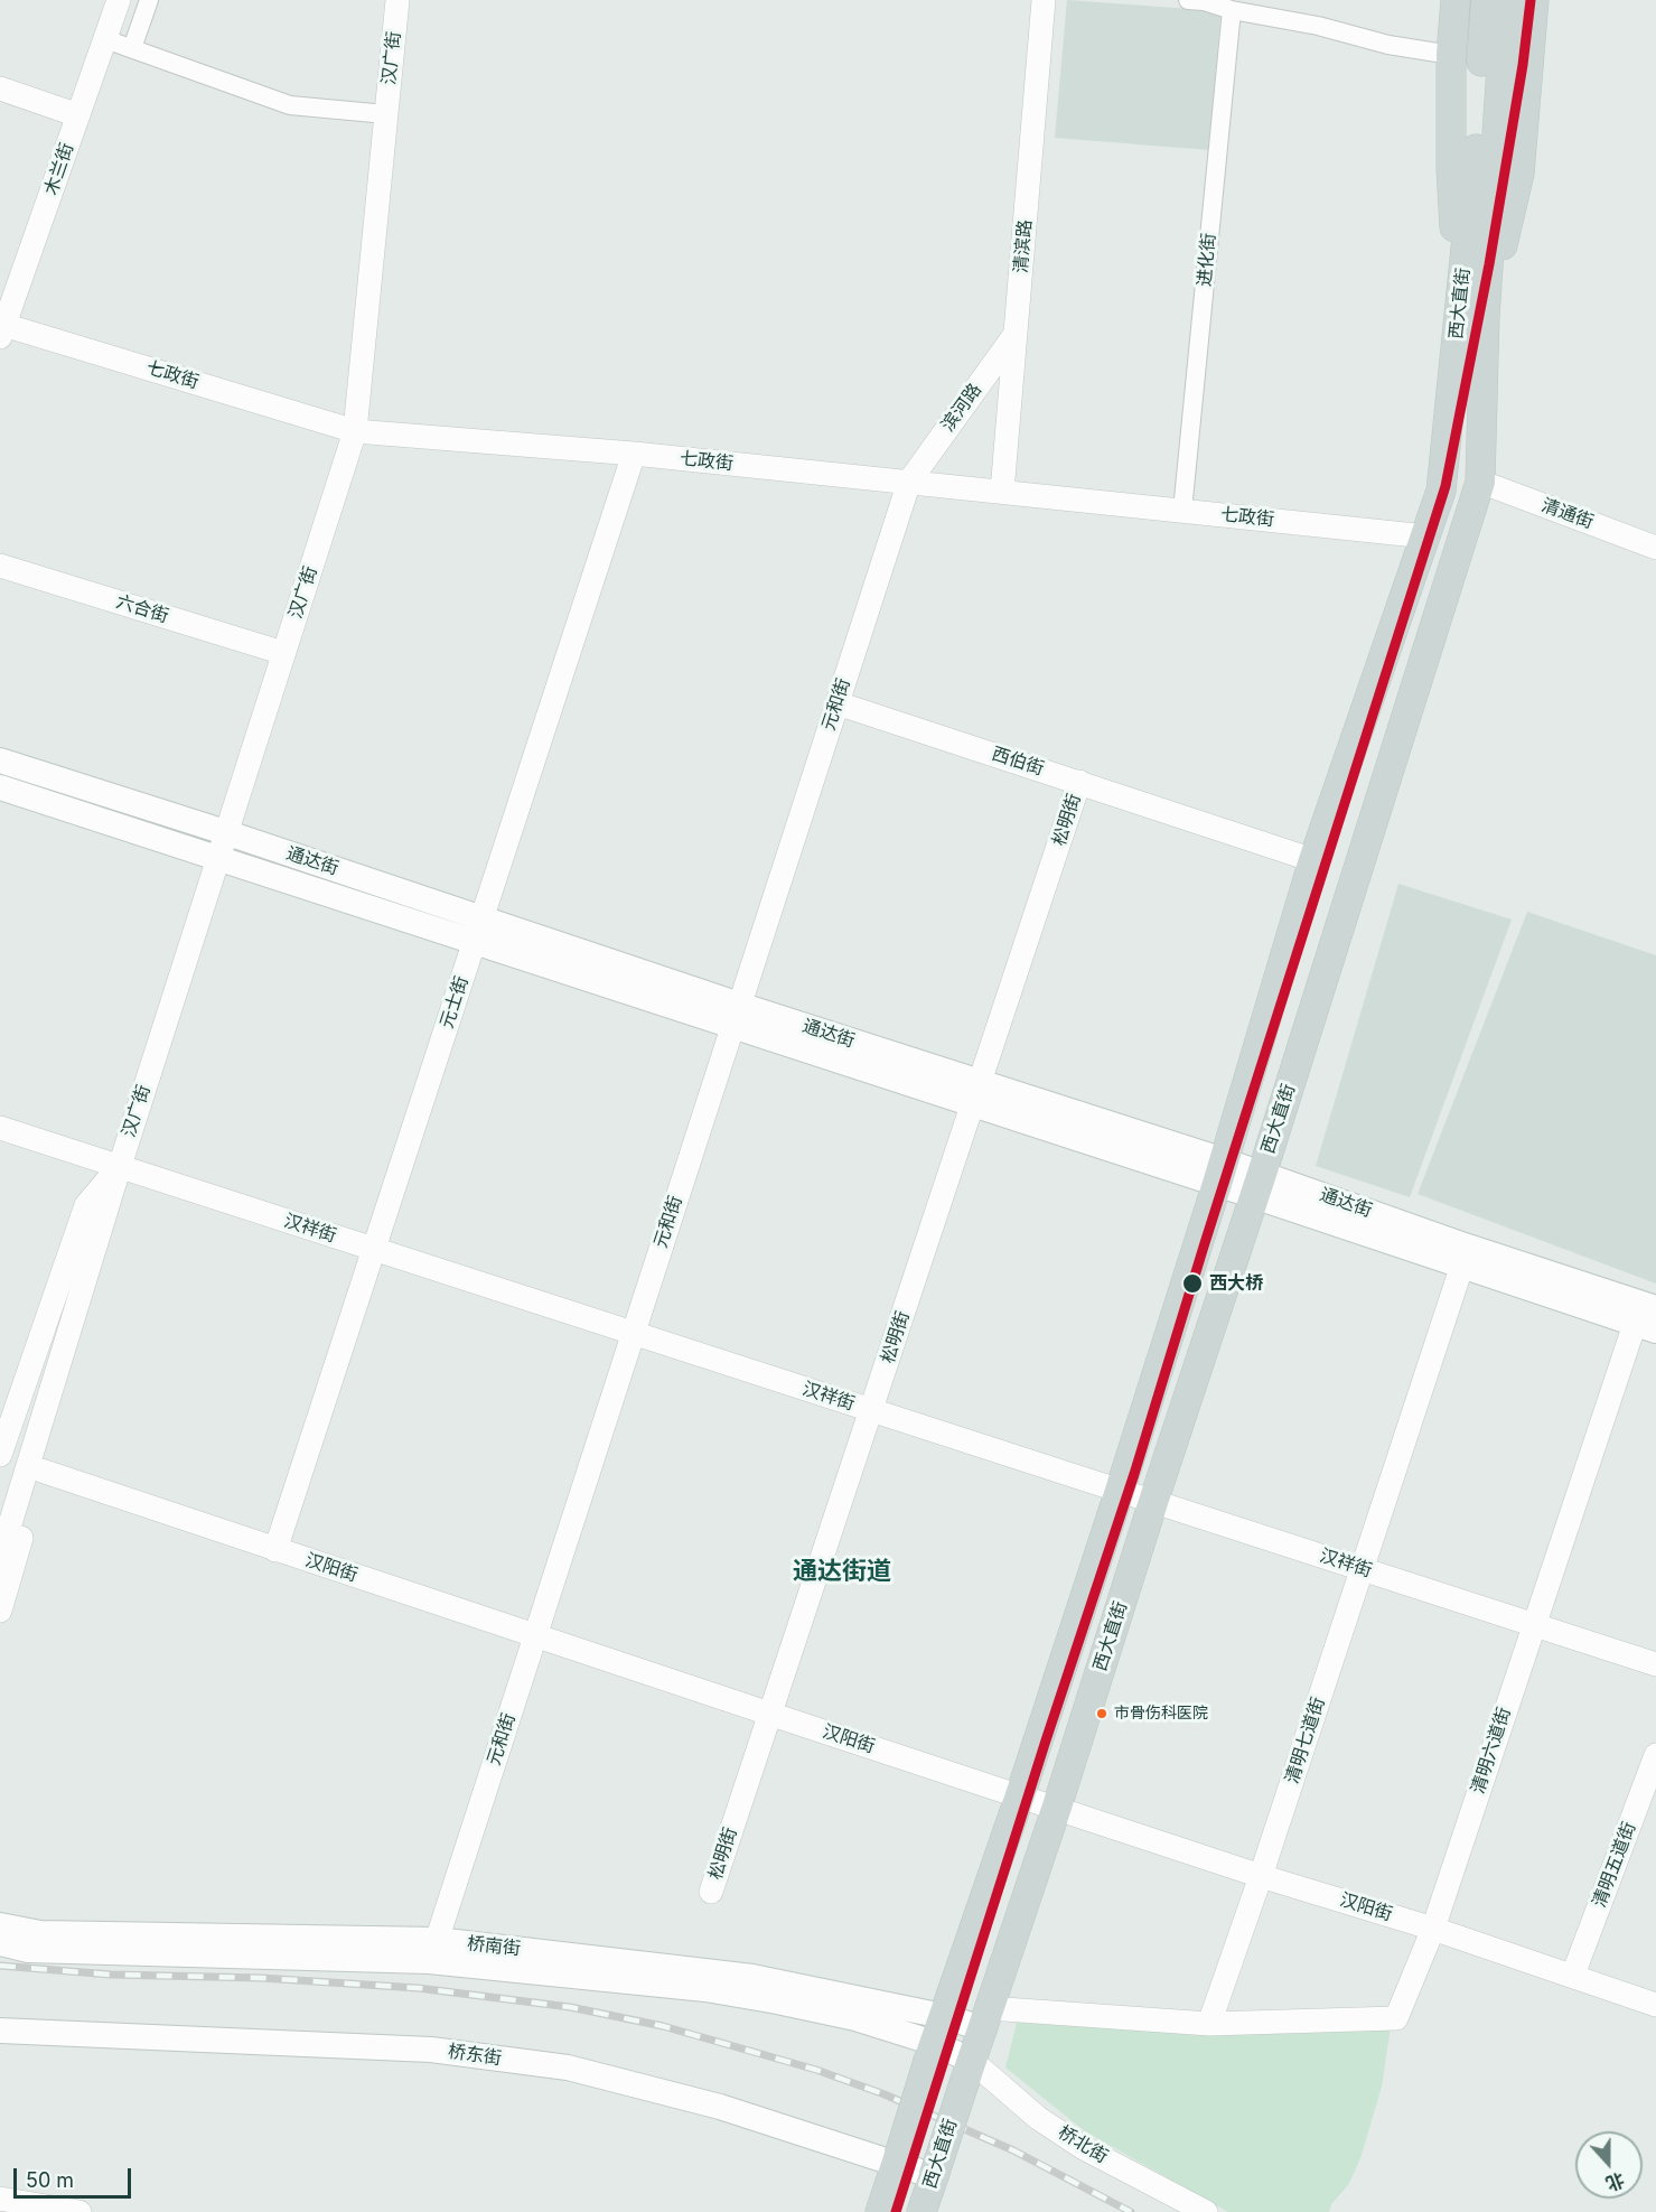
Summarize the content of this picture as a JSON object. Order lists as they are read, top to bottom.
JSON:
{
  "streets": {
    "main road": [
      "西大直街",
      "通达街",
      "桥南街",
      "桥东街"
    ],
    "street": [
      "汉广街",
      "木兰街",
      "清滨路",
      "进化街",
      "七政街",
      "滨河路",
      "清通街",
      "六合街",
      "元和街",
      "西伯街",
      "松明街",
      "元士街",
      "汉祥街",
      "汉阳街",
      "清明七道街",
      "清明六道街",
      "清明五道街",
      "桥北街"
    ]
  },
  "crossings": [
    ["汉广街", "七政街"],
    ["汉广街", "六合街"],
    ["汉广街", "通达街"],
    ["汉广街", "汉祥街"],
    ["汉广街", "汉阳街"],
    ["木兰街", "七政街"],
    ["清滨路", "七政街"],
    ["清滨路", "滨河路"],
    ["进化街", "七政街"],
    ["西大直街", "七政街"],
    ["西大直街", "清通街"],
    ["西大直街", "西伯街"],
    ["西大直街", "通达街"],
    ["西大直街", "汉祥街"],
    ["西大直街", "汉阳街"],
    ["西大直街", "桥南街"],
    ["西大直街", "桥东街"],
    ["西大直街", "桥北街"],
    ["七政街", "滨河路"],
    ["七政街", "元和街"],
    ["七政街", "元士街"],
    ["滨河路", "元和街"],
    ["元和街", "西伯街"],
    ["元和街", "通达街"],
    ["元和街", "汉祥街"],
    ["元和街", "汉阳街"],
    ["元和街", "桥南街"],
    ["西伯街", "松明街"],
    ["松明街", "通达街"],
    ["松明街", "汉祥街"],
    ["松明街", "汉阳街"],
    ["通达街", "元士街"],
    ["通达街", "清明七道街"],
    ["通达街", "清明六道街"],
    ["元士街", "汉祥街"],
    ["元士街", "汉阳街"],
    ["汉祥街", "清明七道街"],
    ["汉祥街", "清明六道街"],
    ["汉阳街", "清明七道街"],
    ["汉阳街", "清明六道街"],
    ["汉阳街", "清明五道街"],
    ["清明七道街", "清明六道街"],
    ["桥南街", "桥北街"]
  ],
  "districts": ["通达街道"],
  "places": ["西大桥", "市骨伤科医院"],
  "scale_bar": "50 m",
  "north": "bottom"
}
